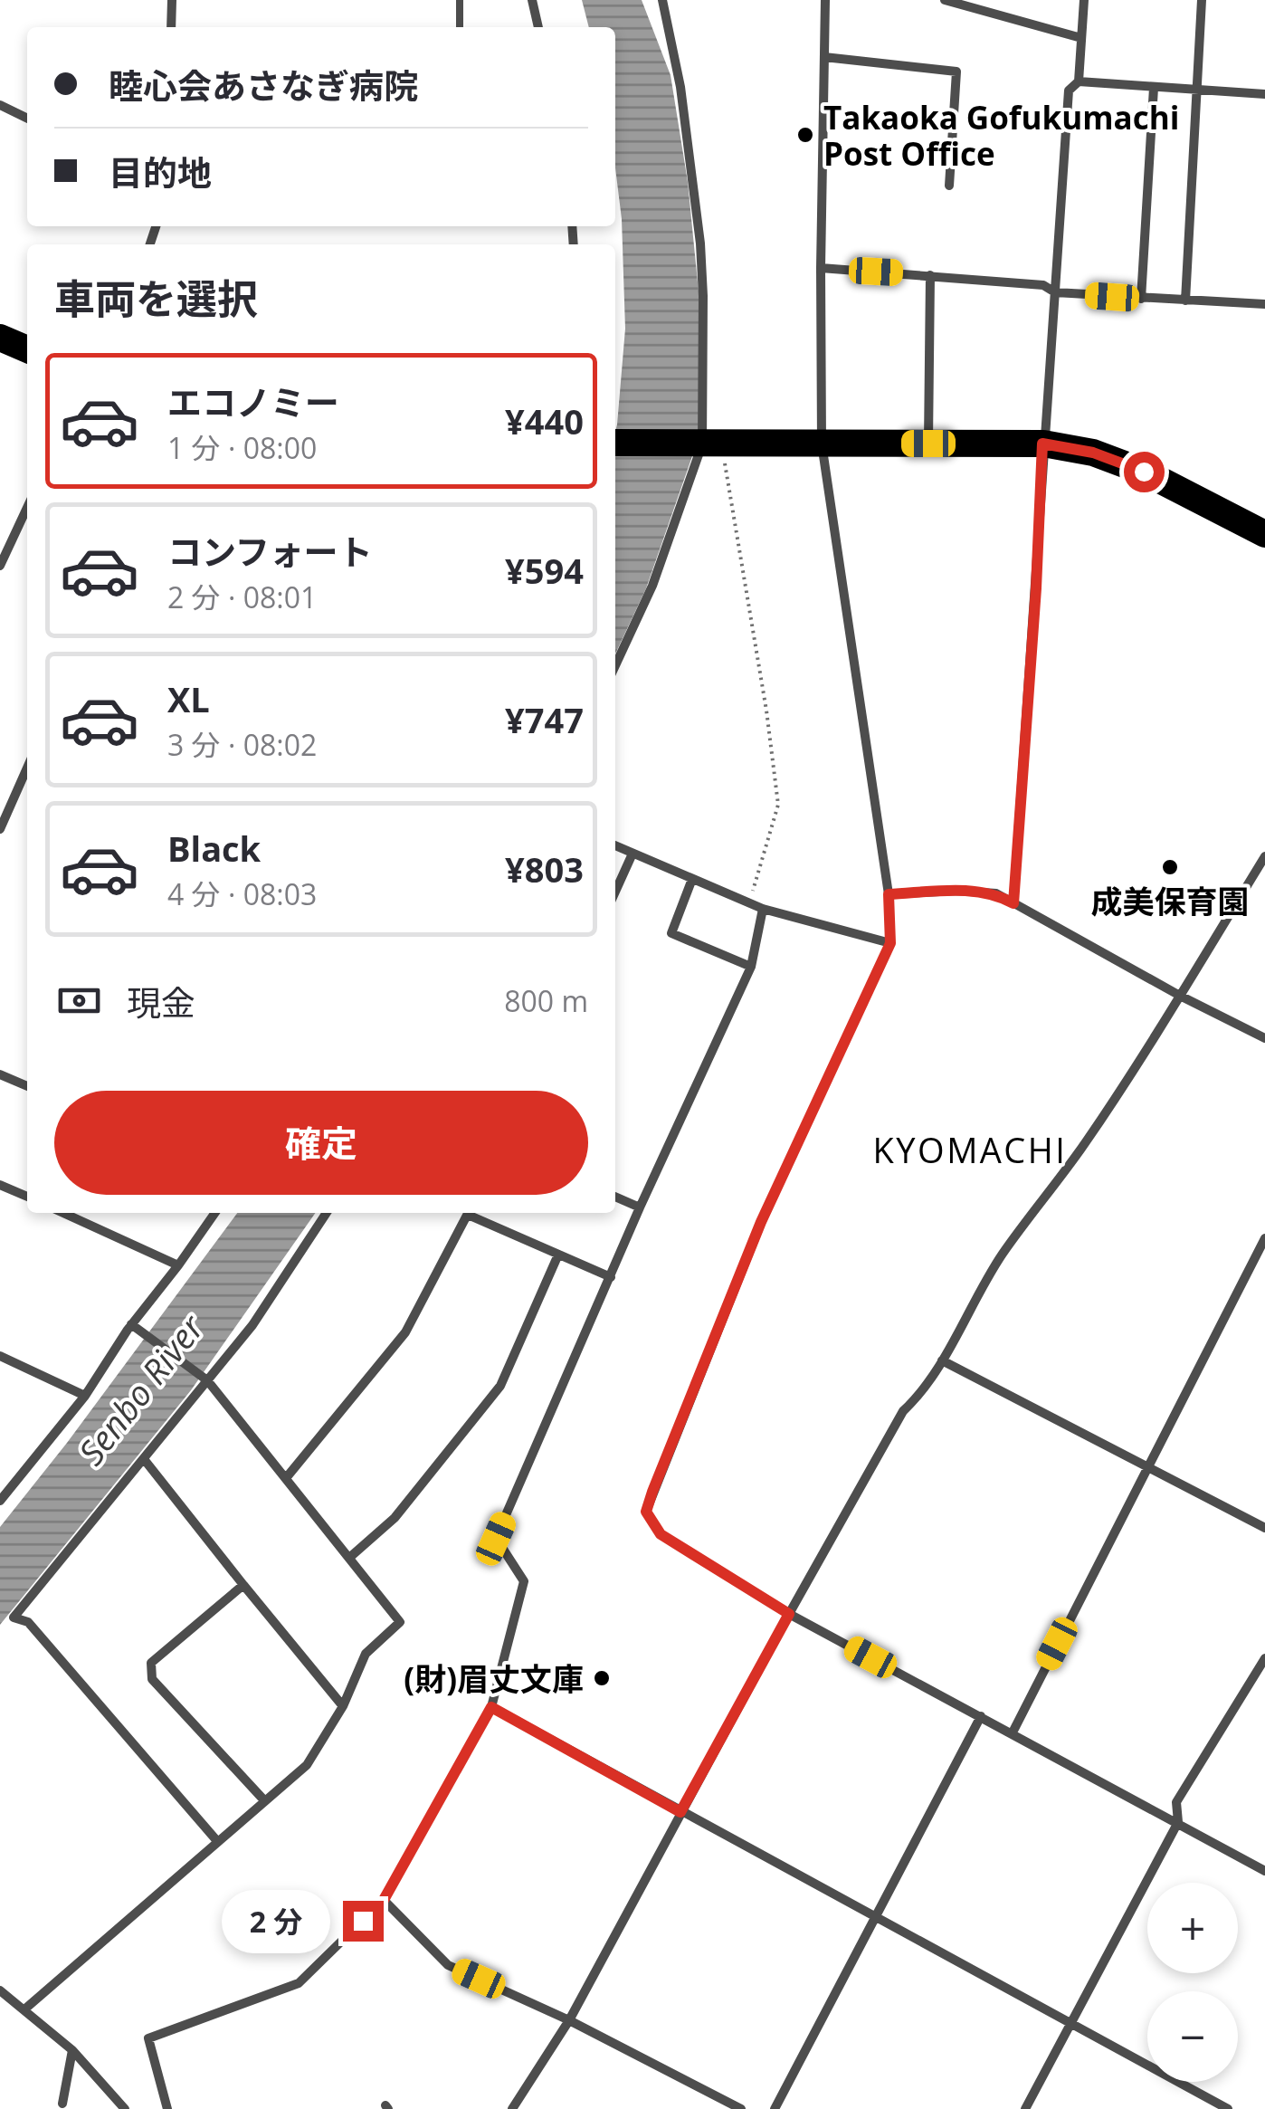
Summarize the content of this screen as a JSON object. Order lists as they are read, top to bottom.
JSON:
{
  "districts": ["KYOMACHI"],
  "water": ["Senbo River"],
  "places": ["Takaoka Gofukumachi Post Office", "成美保育園", "(財)眉丈文庫"],
  "page": {
    "banner": ["睦心会あさなぎ病院", "目的地"],
    "heading": "車両を選択",
    "list": [
      {
        "name": "エコノミー",
        "note": "1 分 · 08:00",
        "value": "¥440"
      },
      {
        "name": "コンフォート",
        "note": "2 分 · 08:01",
        "value": "¥594"
      },
      {
        "name": "XL",
        "note": "3 分 · 08:02",
        "value": "¥747"
      },
      {
        "name": "Black",
        "note": "4 分 · 08:03",
        "value": "¥803"
      }
    ],
    "pay": ["現金", "800 m"],
    "buttons": "確定",
    "map_buttons": ["+", "−"],
    "bubble": "2 分"
  }
}
